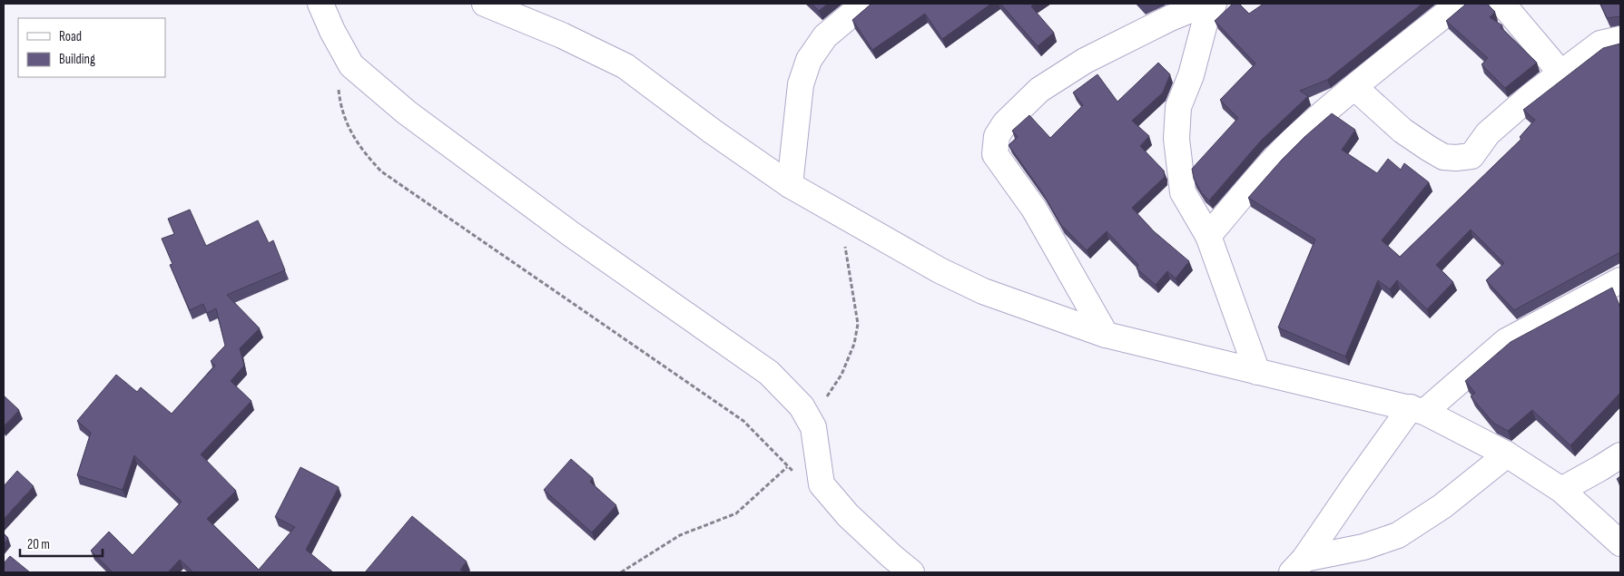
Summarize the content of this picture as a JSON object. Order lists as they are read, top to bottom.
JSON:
{
  "legend": ["Road", "Building"],
  "scale_bar": "20 m"
}
